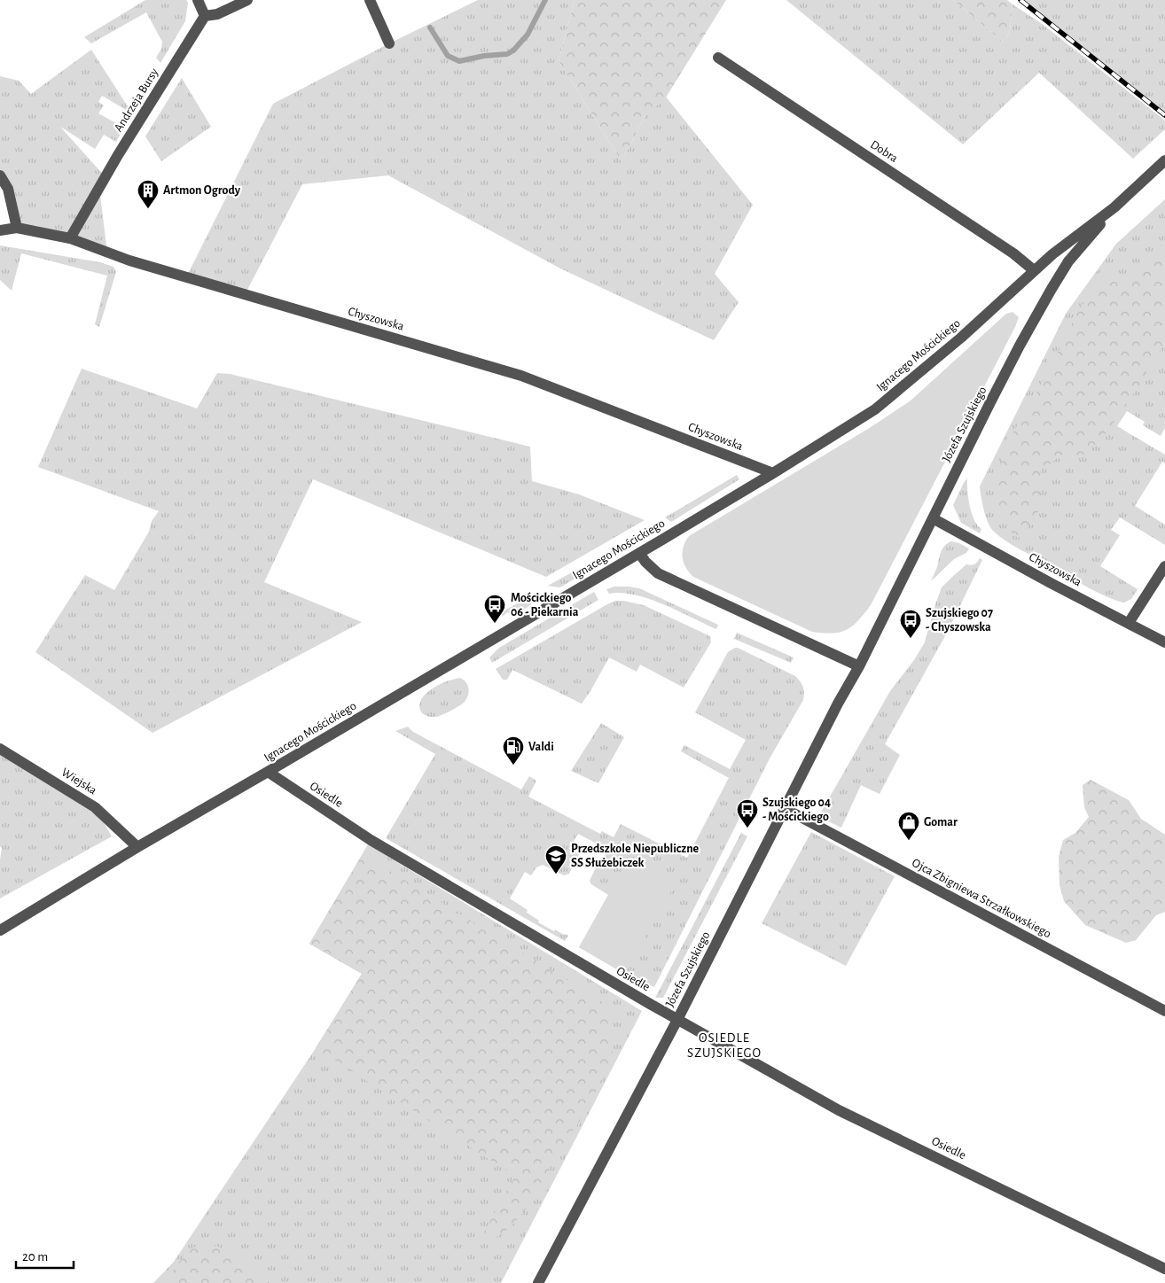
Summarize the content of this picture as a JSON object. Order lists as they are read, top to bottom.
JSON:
{
  "streets": {
    "street": [
      "Andrzeja Bursy",
      "Dobra",
      "Chyszowska",
      "Ignacego Mościckiego",
      "Józefa Szujskiego",
      "Wiejska",
      "Osiedle",
      "Ojca Zbigniewa Strzałkowskiego"
    ]
  },
  "crossings": [
    ["Andrzeja Bursy", "Chyszowska"],
    ["Dobra", "Ignacego Mościckiego"],
    ["Chyszowska", "Ignacego Mościckiego"],
    ["Chyszowska", "Józefa Szujskiego"],
    ["Ignacego Mościckiego", "Józefa Szujskiego"],
    ["Ignacego Mościckiego", "Wiejska"],
    ["Ignacego Mościckiego", "Osiedle"],
    ["Józefa Szujskiego", "Osiedle"],
    ["Józefa Szujskiego", "Ojca Zbigniewa Strzałkowskiego"]
  ],
  "districts": ["OSIEDLE SZUJSKIEGO"],
  "places": {
    "building": ["Artmon Ogrody"],
    "bus stop": ["Mościckiego 06 - Piekarnia", "Szujskiego 07 - Chyszowska", "Szujskiego 04 - Mościckiego"],
    "fuel station": ["Valdi"],
    "shop": ["Gomar"],
    "school or university": ["Przedszkole Niepubliczne SS Służebiczek"]
  },
  "scale_bar": "20 m"
}
